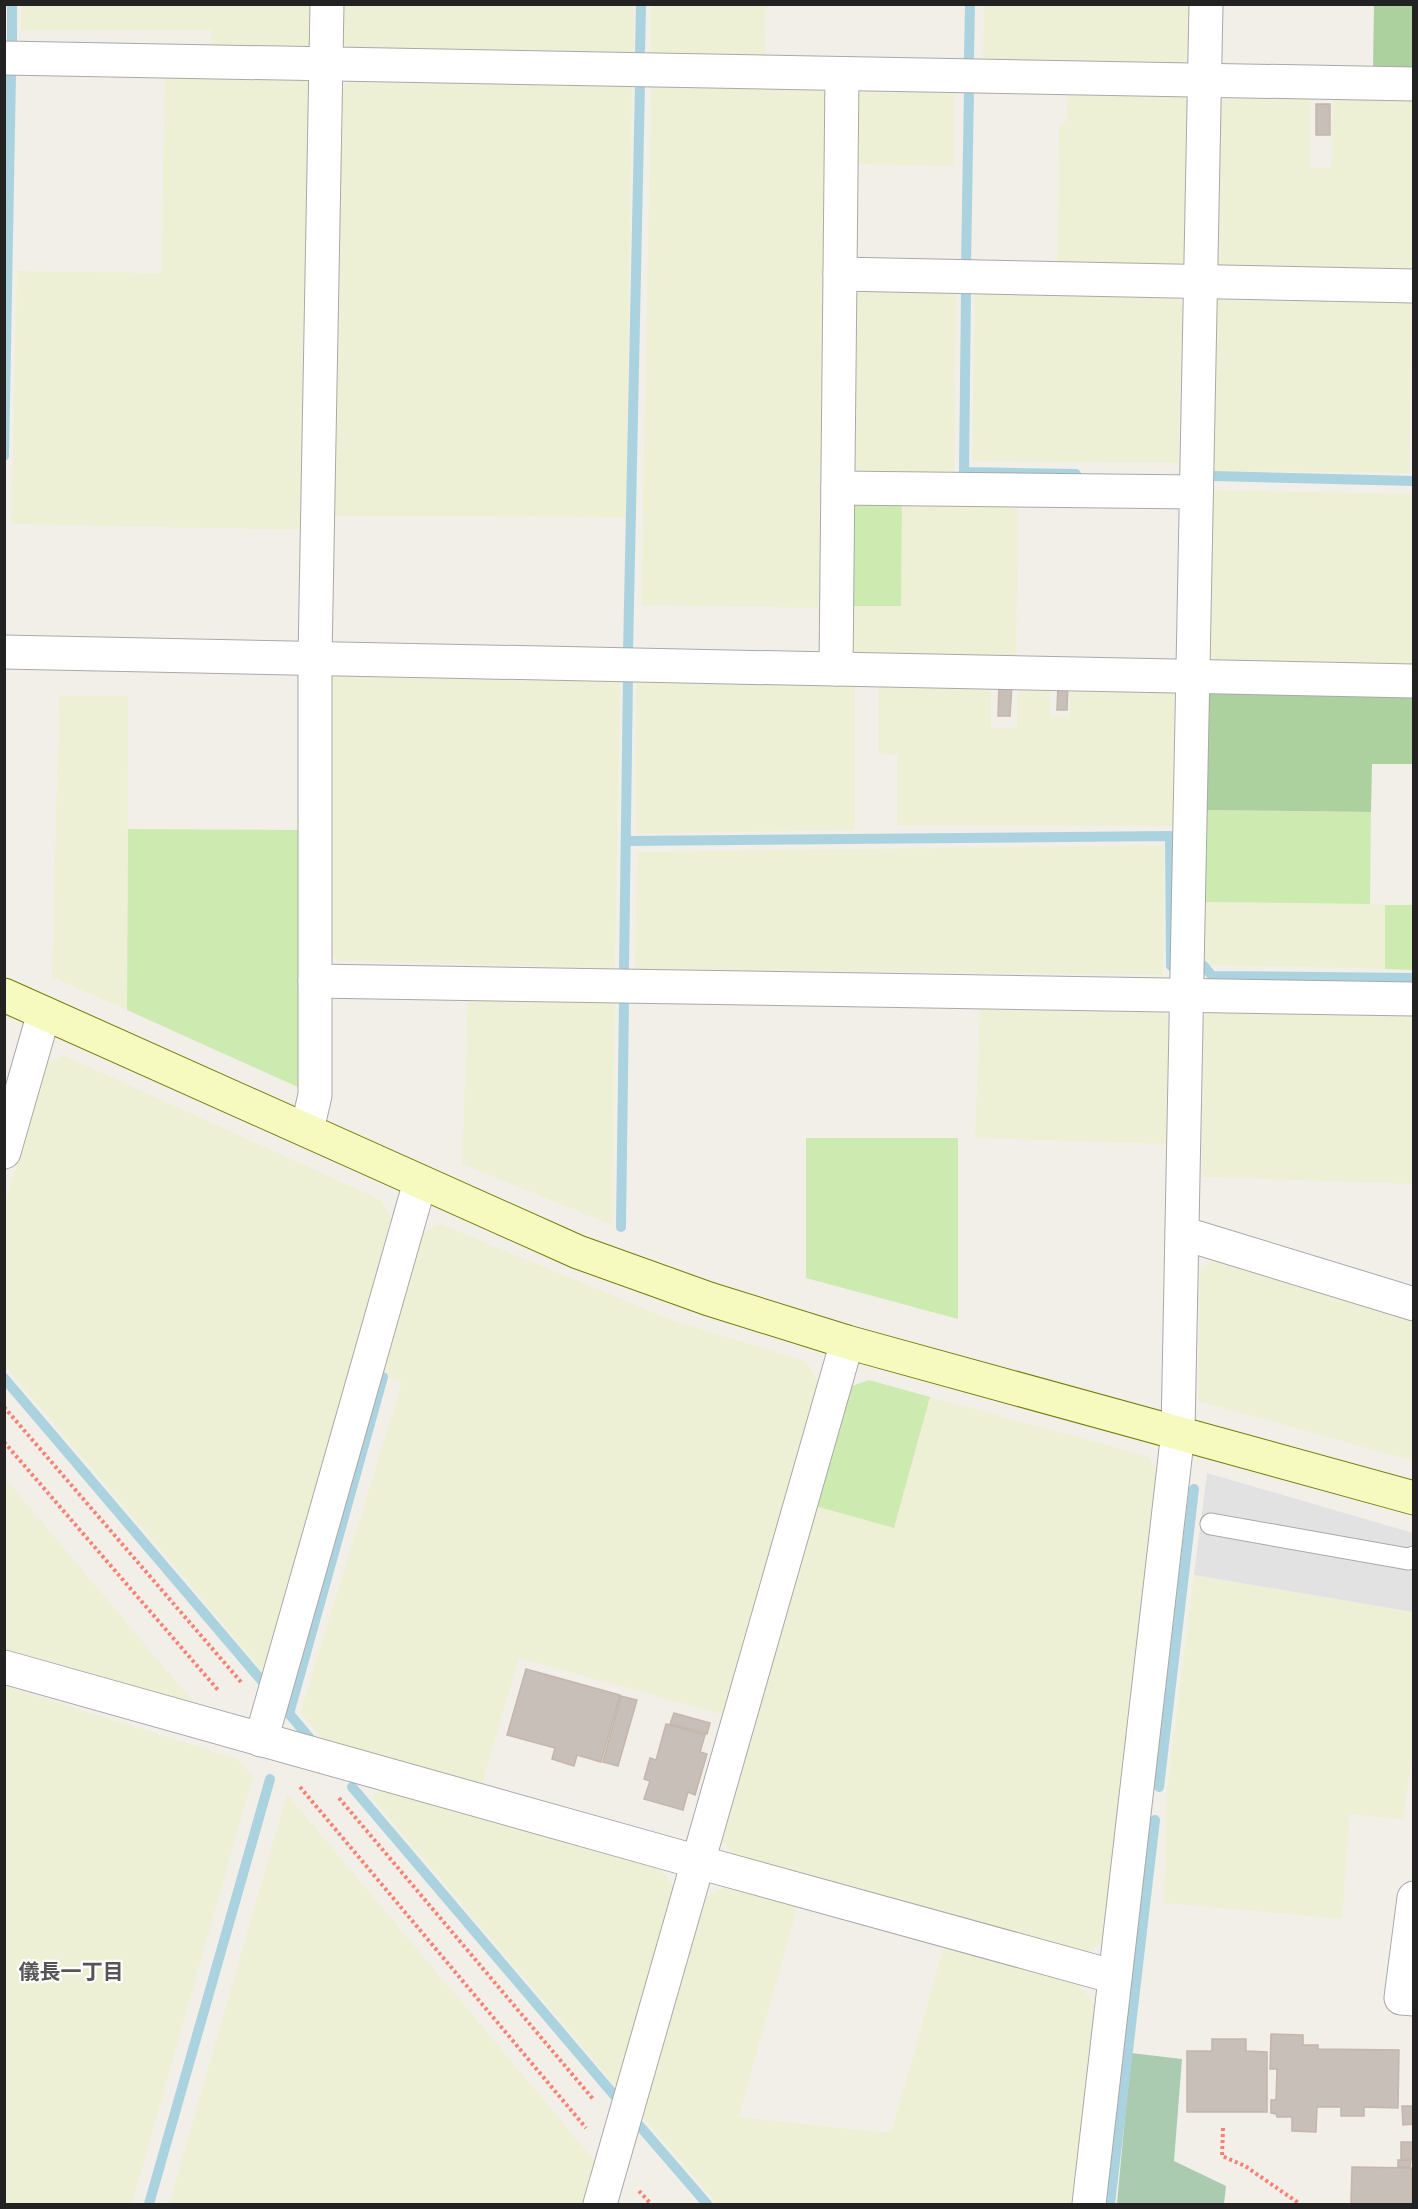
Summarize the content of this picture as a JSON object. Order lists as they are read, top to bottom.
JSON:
{
  "districts": ["儀長一丁目"]
}
